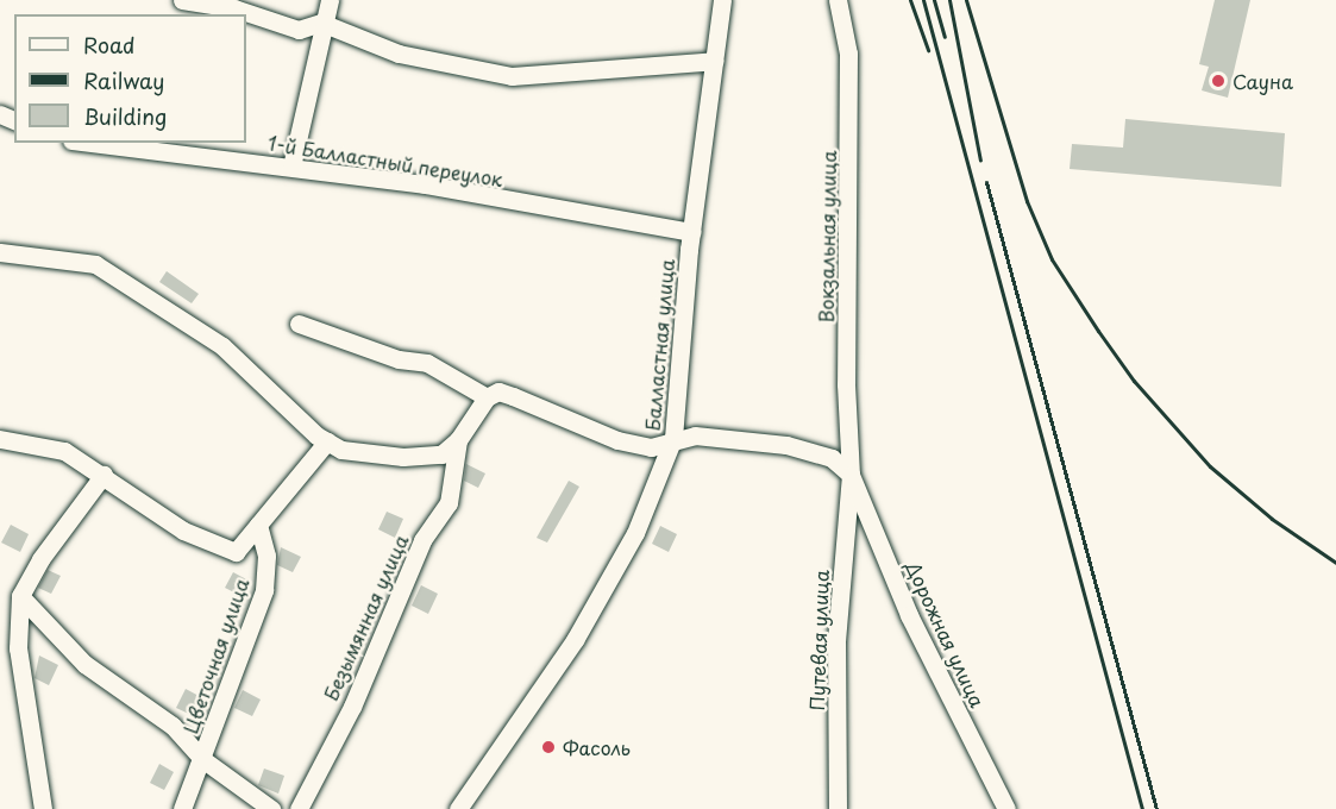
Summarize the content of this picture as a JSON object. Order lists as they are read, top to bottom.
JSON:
{
  "streets": {
    "street": [
      "1-й Балластный переулок",
      "Вокзальная улица",
      "Балластная улица",
      "Безымянная улица",
      "Дорожная улица",
      "Путевая улица",
      "Цветочная улица"
    ]
  },
  "crossings": [
    ["1-й Балластный переулок", "Балластная улица"],
    ["Вокзальная улица", "Дорожная улица"],
    ["Вокзальная улица", "Путевая улица"],
    ["Дорожная улица", "Путевая улица"]
  ],
  "places": ["Сауна", "Фасоль"],
  "legend": ["Road", "Railway", "Building"]
}
